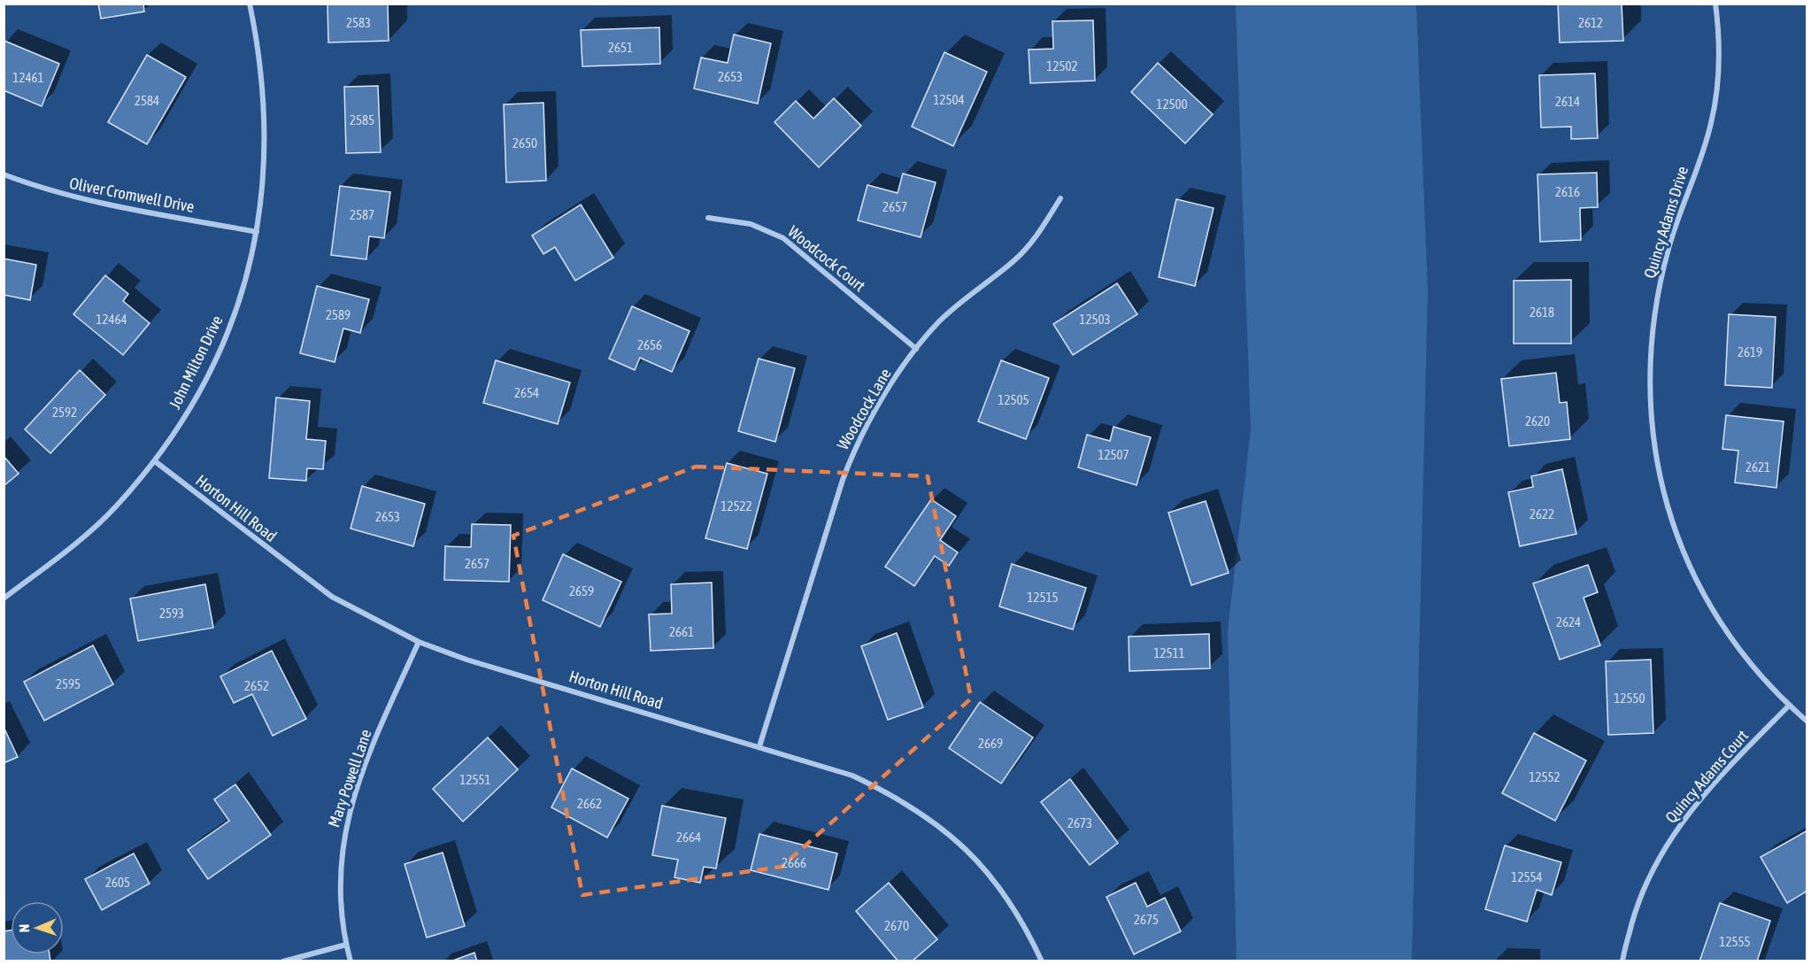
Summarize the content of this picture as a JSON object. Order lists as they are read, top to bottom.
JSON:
{
  "streets": {
    "street": [
      "Oliver Cromwell Drive",
      "Quincy Adams Drive",
      "Woodcock Court",
      "John Milton Drive",
      "Woodcock Lane",
      "Horton Hill Road",
      "Quincy Adams Court",
      "Mary Powell Lane"
    ]
  },
  "crossings": [
    ["Oliver Cromwell Drive", "John Milton Drive"],
    ["Quincy Adams Drive", "Quincy Adams Court"],
    ["Woodcock Court", "Woodcock Lane"],
    ["John Milton Drive", "Horton Hill Road"],
    ["Woodcock Lane", "Horton Hill Road"],
    ["Horton Hill Road", "Mary Powell Lane"]
  ],
  "house_numbers": [
    "2583",
    "2612",
    "2651",
    "12502",
    "2653",
    "12461",
    "12504",
    "2584",
    "2614",
    "12500",
    "2585",
    "2650",
    "2616",
    "2657",
    "2587",
    "2618",
    "2589",
    "12464",
    "12503",
    "2656",
    "2619",
    "2654",
    "12505",
    "2592",
    "2620",
    "12507",
    "2621",
    "12522",
    "2622",
    "2653",
    "2657",
    "2659",
    "12515",
    "2593",
    "2624",
    "2661",
    "12511",
    "2595",
    "2652",
    "12550",
    "2669",
    "12552",
    "12551",
    "2662",
    "2673",
    "2664",
    "2666",
    "12554",
    "2605",
    "2675",
    "2670",
    "12555"
  ],
  "north": "left"
}
